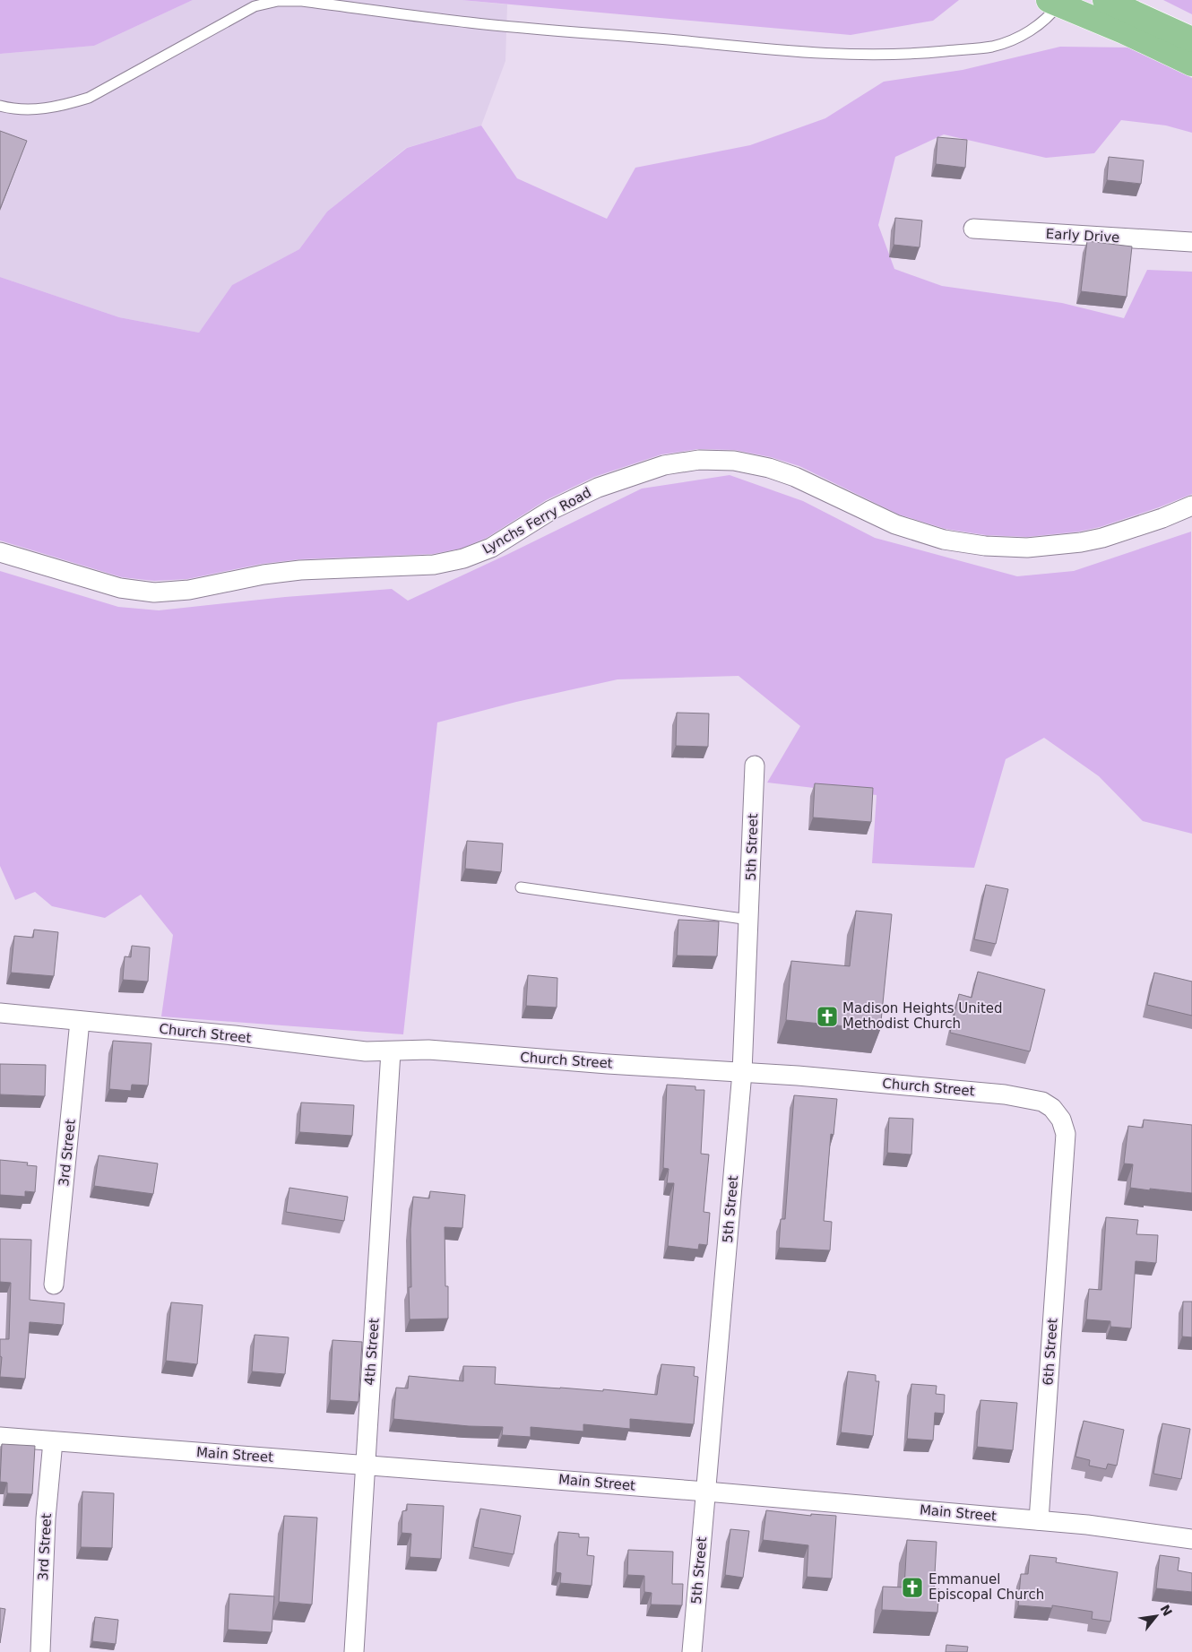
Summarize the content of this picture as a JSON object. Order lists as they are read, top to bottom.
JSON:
{
  "streets": {
    "street": [
      "Early Drive",
      "Lynchs Ferry Road",
      "5th Street",
      "Church Street",
      "3rd Street",
      "4th Street",
      "6th Street",
      "Main Street"
    ]
  },
  "crossings": [
    ["5th Street", "Church Street"],
    ["5th Street", "Main Street"],
    ["Church Street", "3rd Street"],
    ["Church Street", "4th Street"],
    ["Church Street", "6th Street"],
    ["3rd Street", "Main Street"],
    ["4th Street", "Main Street"],
    ["6th Street", "Main Street"]
  ],
  "places": {
    "church": ["Madison Heights United Methodist Church", "Emmanuel Episcopal Church"]
  },
  "north": "top right"
}
